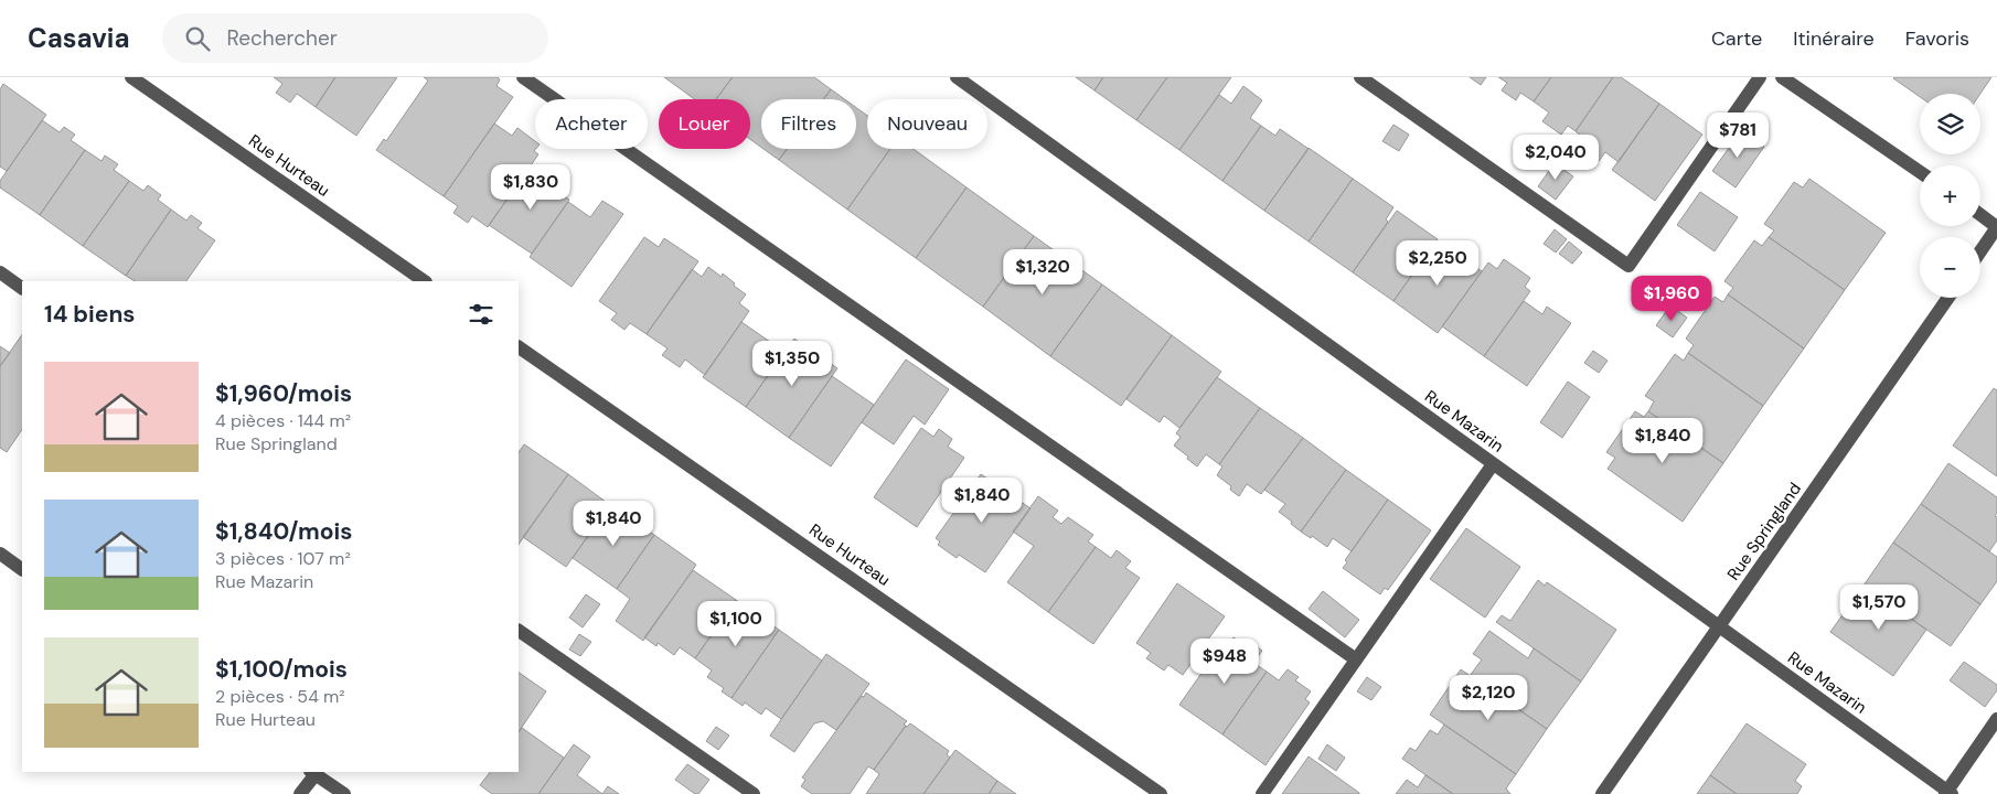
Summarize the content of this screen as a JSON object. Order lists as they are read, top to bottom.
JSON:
{
  "streets": {
    "street": ["Rue Hurteau", "Rue Mazarin", "Rue Springland"]
  },
  "crossings": [
    ["Rue Mazarin", "Rue Springland"]
  ],
  "page": {
    "header": "Casavia",
    "search": "Rechercher",
    "nav": ["Carte", "Itinéraire", "Favoris"],
    "map_buttons": ["+", "−"],
    "chip": [
      "Acheter",
      "Louer",
      "Filtres",
      "Nouveau"
    ],
    "price": [
      "$781",
      "$2,040",
      "$1,830",
      "$2,250",
      "$1,320",
      "$1,960",
      "$1,350",
      "$1,840",
      "$1,840",
      "$1,840",
      "$1,570",
      "$1,100",
      "$948",
      "$2,120"
    ],
    "heading": "14 biens",
    "list": [
      {
        "name": "$1,960/mois",
        "note": "4 pièces · 144 m² · Rue Springland"
      },
      {
        "name": "$1,840/mois",
        "note": "3 pièces · 107 m² · Rue Mazarin"
      },
      {
        "name": "$1,100/mois",
        "note": "2 pièces · 54 m² · Rue Hurteau"
      }
    ]
  }
}
